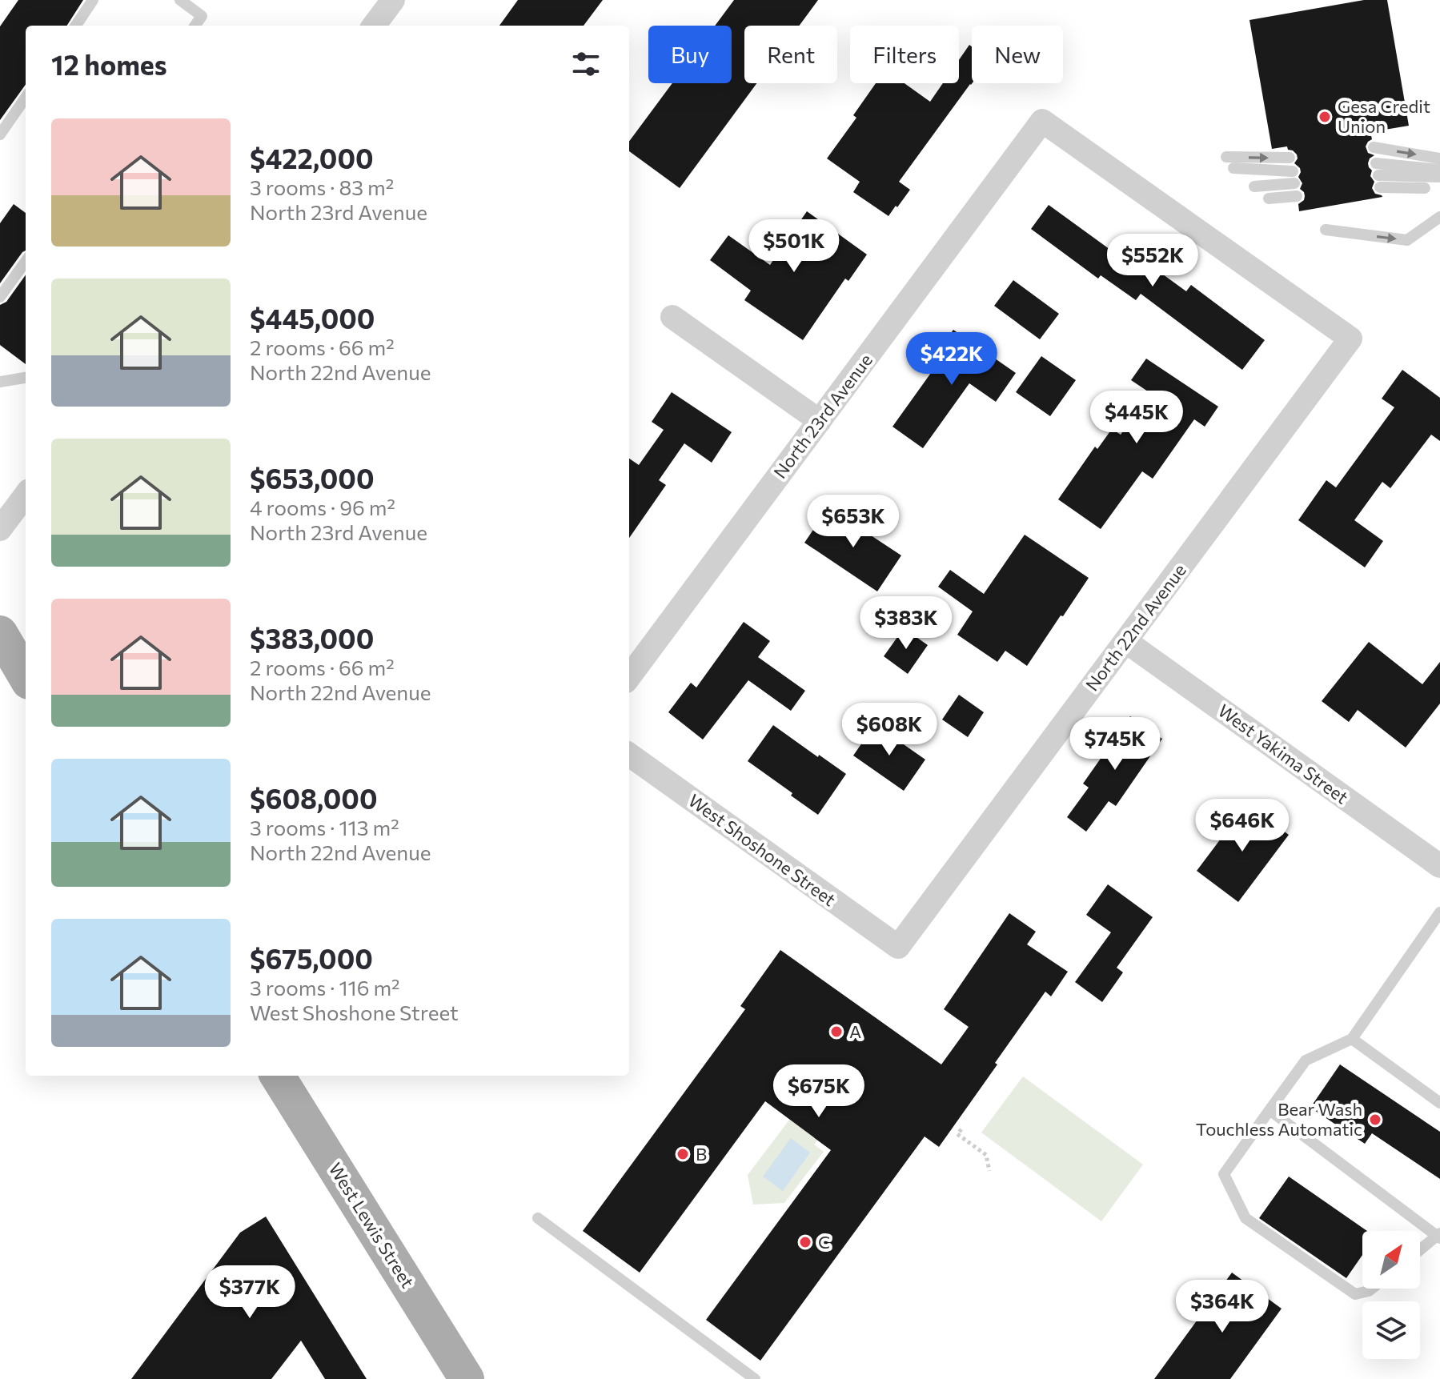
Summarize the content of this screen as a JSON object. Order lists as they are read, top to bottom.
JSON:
{
  "streets": {
    "main road": ["West Lewis Street"],
    "street": [
      "North 23rd Avenue",
      "North 22nd Avenue",
      "West Yakima Street",
      "West Shoshone Street"
    ]
  },
  "crossings": [
    ["North 23rd Avenue", "North 22nd Avenue"],
    ["North 22nd Avenue", "West Yakima Street"],
    ["North 22nd Avenue", "West Shoshone Street"]
  ],
  "places": [
    "Gesa Credit Union",
    "A",
    "Bear Wash Touchless Automatic",
    "B",
    "C"
  ],
  "north": "top right",
  "page": {
    "chip": [
      "Buy",
      "Rent",
      "Filters",
      "New"
    ],
    "heading": "12 homes",
    "list": [
      {
        "name": "$422,000",
        "note": "3 rooms · 83 m² · North 23rd Avenue"
      },
      {
        "name": "$445,000",
        "note": "2 rooms · 66 m² · North 22nd Avenue"
      },
      {
        "name": "$653,000",
        "note": "4 rooms · 96 m² · North 23rd Avenue"
      },
      {
        "name": "$383,000",
        "note": "2 rooms · 66 m² · North 22nd Avenue"
      },
      {
        "name": "$608,000",
        "note": "3 rooms · 113 m² · North 22nd Avenue"
      },
      {
        "name": "$675,000",
        "note": "3 rooms · 116 m² · West Shoshone Street"
      }
    ],
    "price": [
      "$501K",
      "$552K",
      "$422K",
      "$445K",
      "$653K",
      "$383K",
      "$608K",
      "$745K",
      "$646K",
      "$675K",
      "$377K",
      "$364K"
    ]
  }
}
